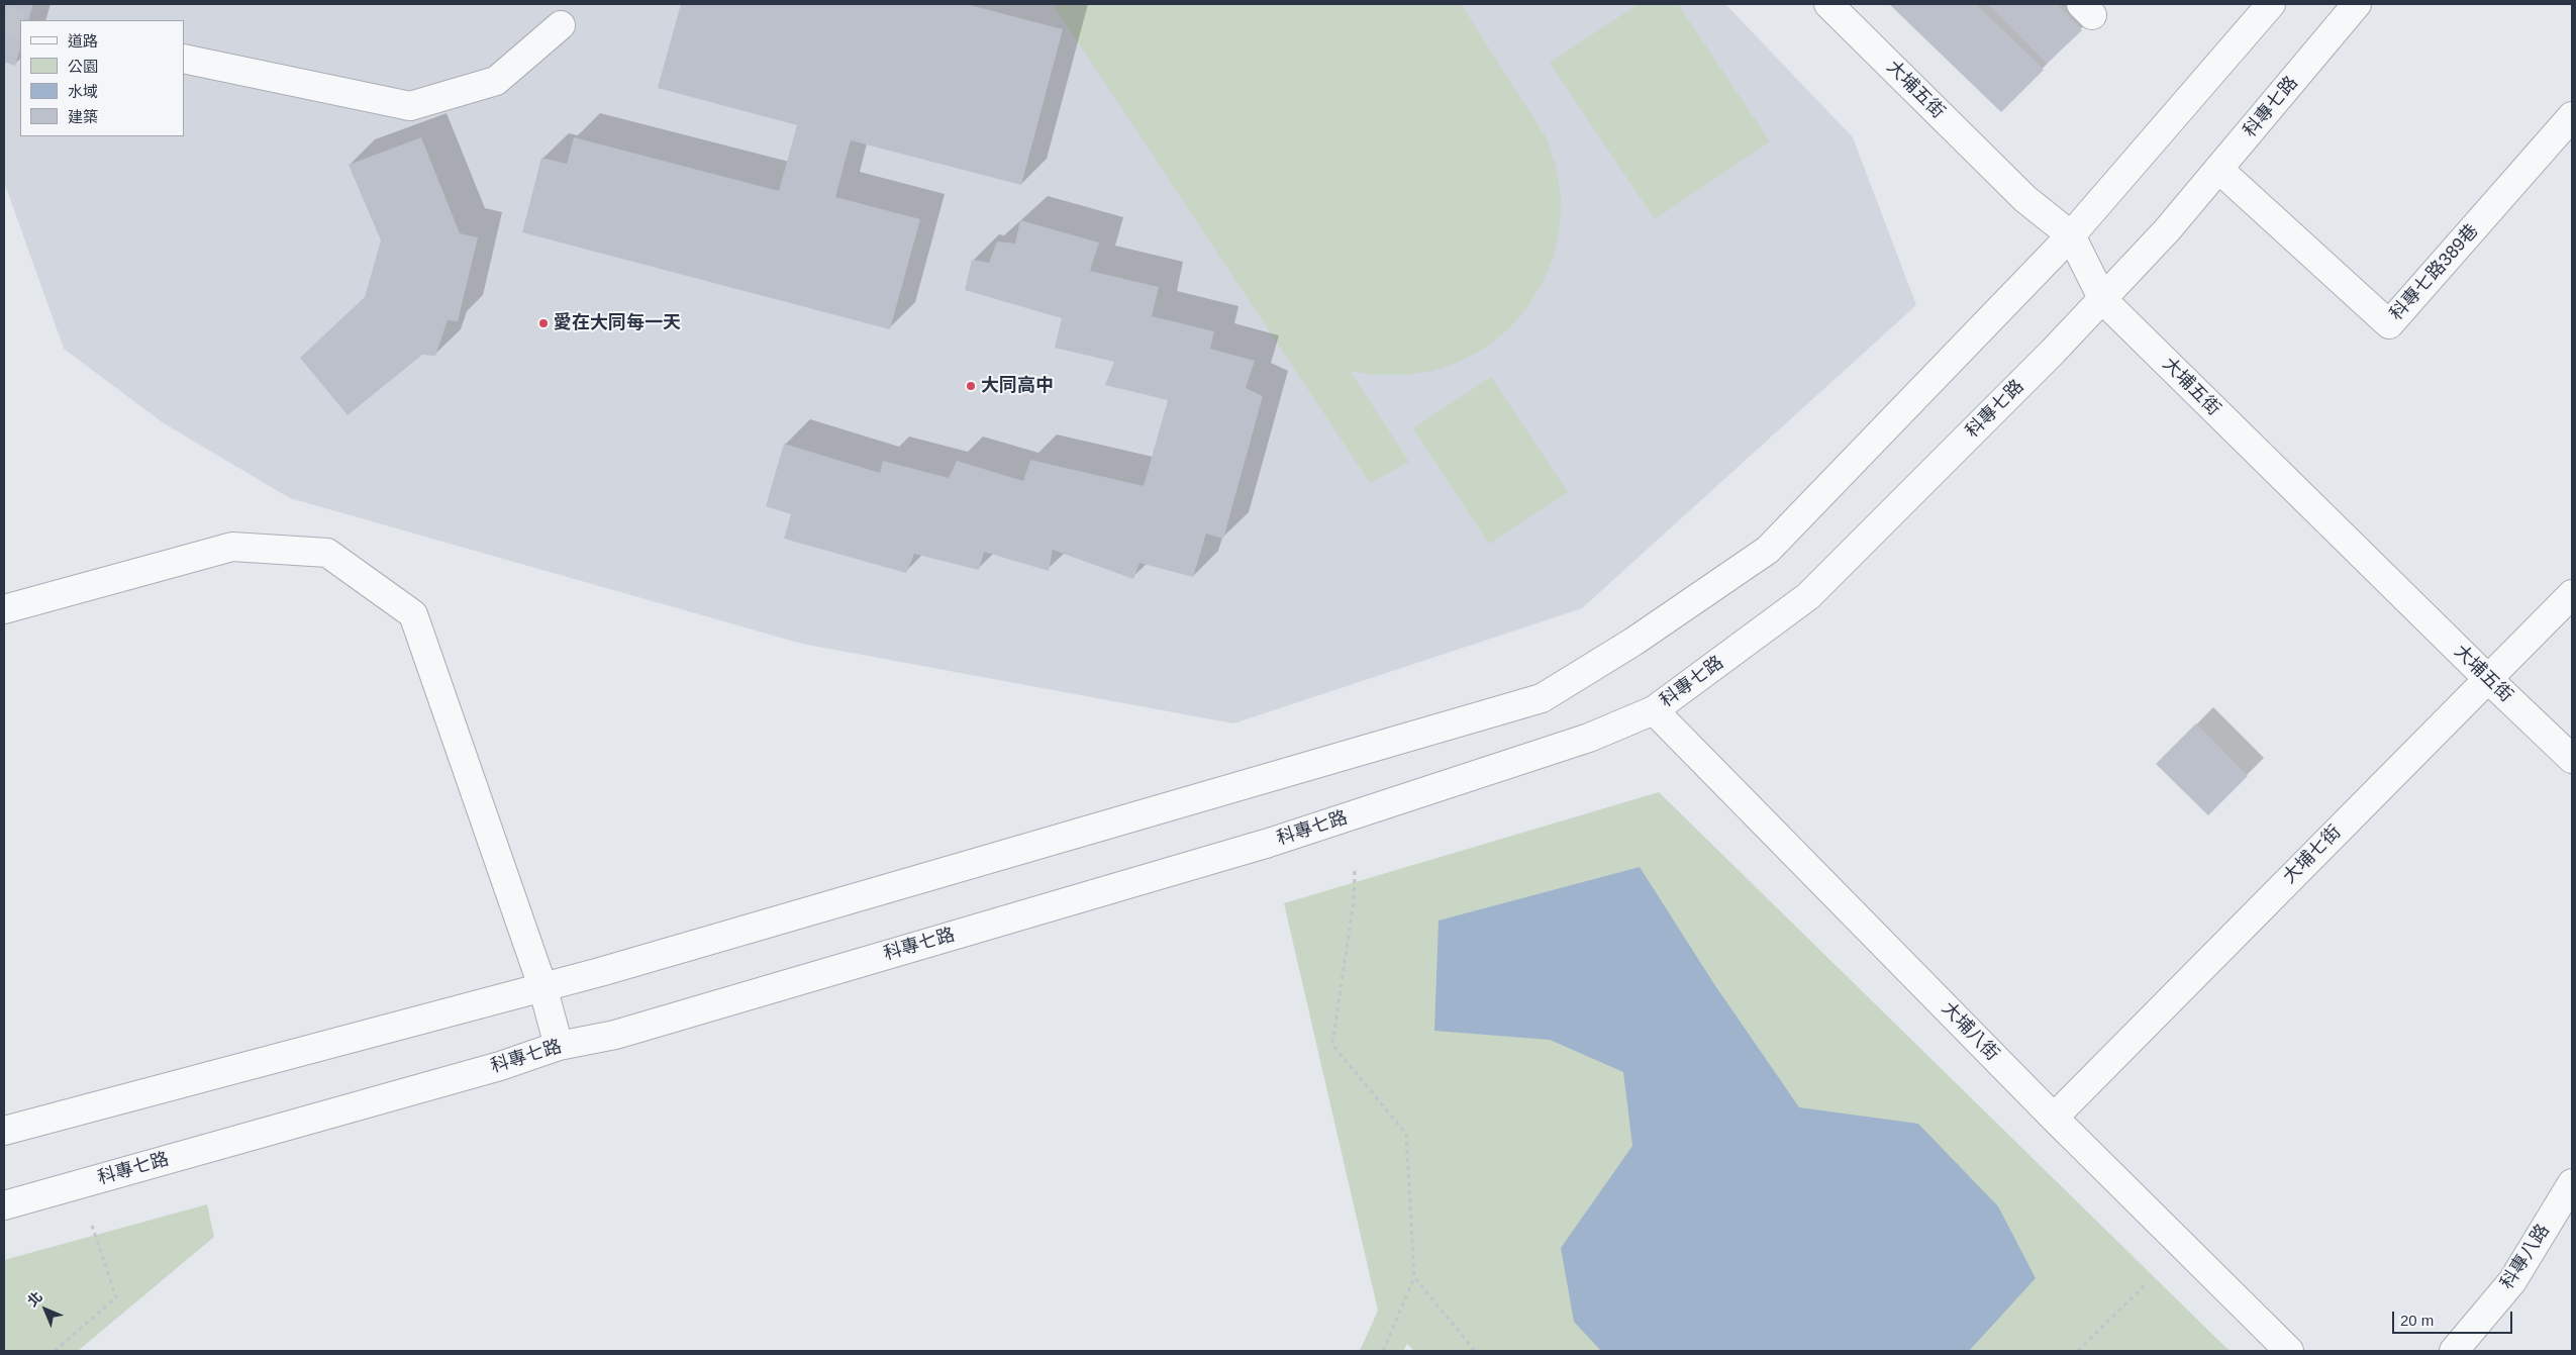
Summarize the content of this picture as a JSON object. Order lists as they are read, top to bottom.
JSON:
{
  "streets": {
    "street": [
      "大埔五街",
      "科專七路",
      "科專七路389巷",
      "大埔七街",
      "大埔八街",
      "科專八路"
    ]
  },
  "crossings": [
    ["大埔五街", "科專七路"],
    ["大埔五街", "大埔七街"],
    ["科專七路", "科專七路389巷"],
    ["科專七路", "大埔八街"],
    ["大埔七街", "大埔八街"]
  ],
  "places": ["愛在大同每一天", "大同高中"],
  "legend": [
    "道路",
    "公園",
    "水域",
    "建築"
  ],
  "scale_bar": "20 m",
  "north": "top left"
}
